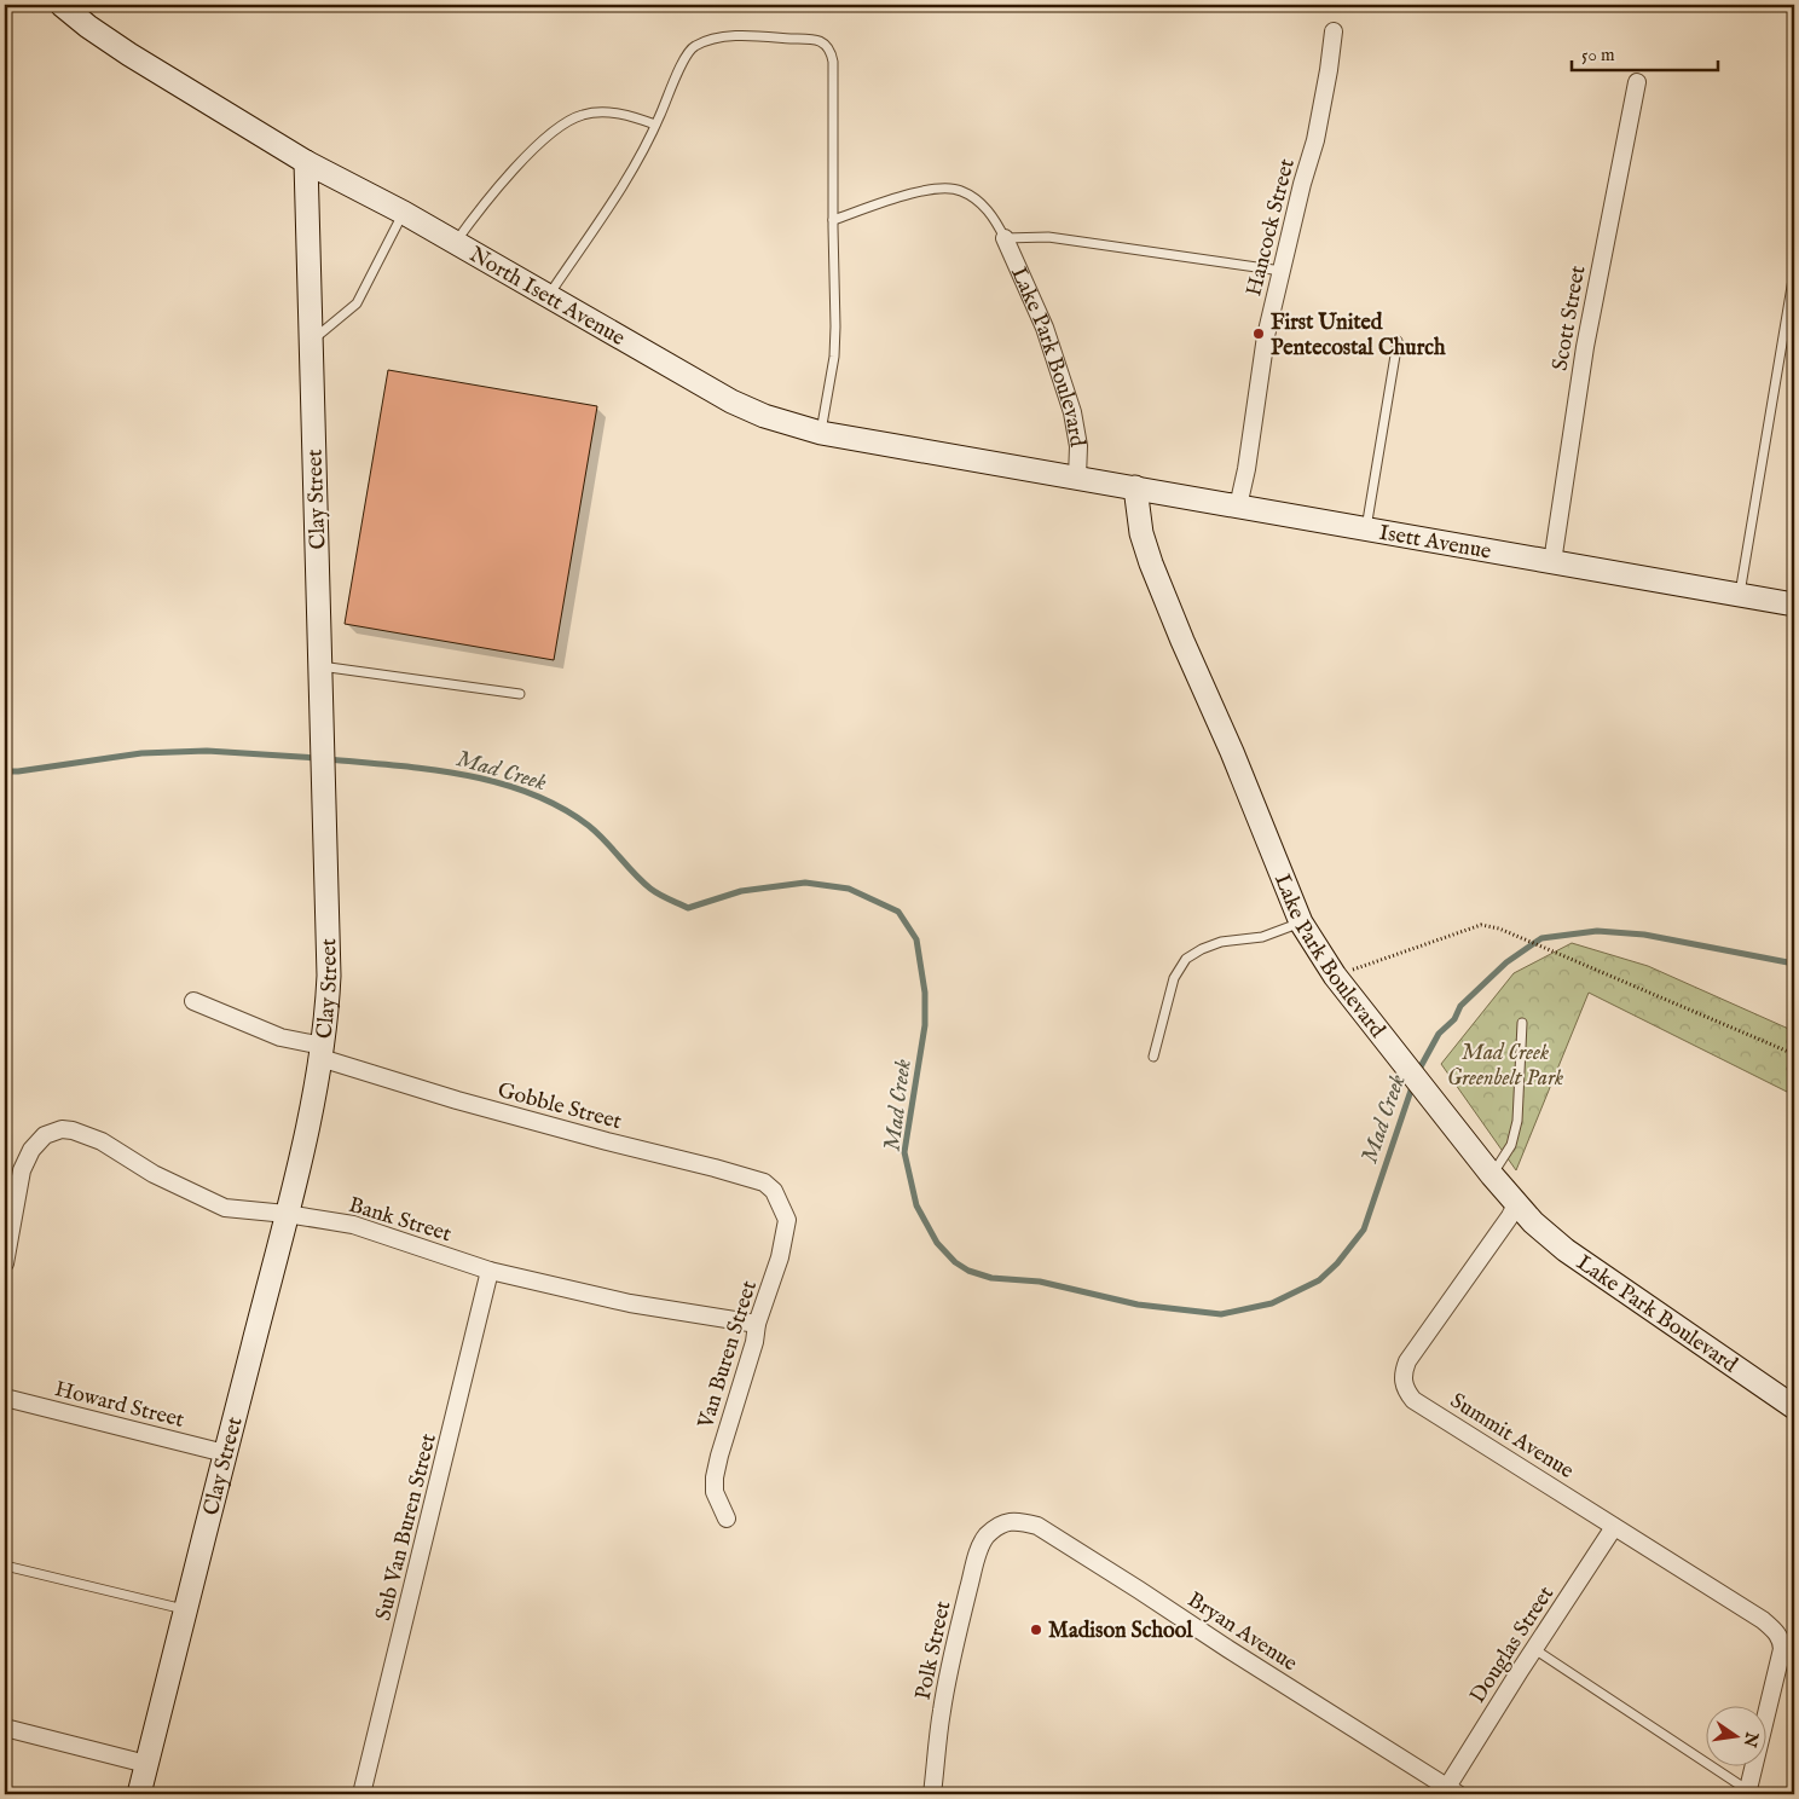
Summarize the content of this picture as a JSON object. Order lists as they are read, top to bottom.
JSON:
{
  "streets": {
    "street": [
      "Hancock Street",
      "North Isett Avenue",
      "Scott Street",
      "Lake Park Boulevard",
      "Clay Street",
      "Isett Avenue",
      "Gobble Street",
      "Bank Street",
      "Van Buren Street",
      "Howard Street",
      "Summit Avenue",
      "Sub Van Buren Street",
      "Bryan Avenue",
      "Douglas Street",
      "Polk Street"
    ]
  },
  "crossings": [
    ["Hancock Street", "Isett Avenue"],
    ["North Isett Avenue", "Lake Park Boulevard"],
    ["North Isett Avenue", "Clay Street"],
    ["North Isett Avenue", "Isett Avenue"],
    ["Scott Street", "Isett Avenue"],
    ["Lake Park Boulevard", "Isett Avenue"],
    ["Lake Park Boulevard", "Summit Avenue"],
    ["Clay Street", "Gobble Street"],
    ["Clay Street", "Bank Street"],
    ["Clay Street", "Howard Street"],
    ["Gobble Street", "Van Buren Street"],
    ["Bank Street", "Van Buren Street"],
    ["Bank Street", "Sub Van Buren Street"],
    ["Summit Avenue", "Douglas Street"],
    ["Bryan Avenue", "Douglas Street"],
    ["Bryan Avenue", "Polk Street"]
  ],
  "water": ["Mad Creek"],
  "parks": ["Mad Creek Greenbelt Park"],
  "places": ["First United Pentecostal Church", "Madison School"],
  "scale_bar": "50 m",
  "north": "right"
}
